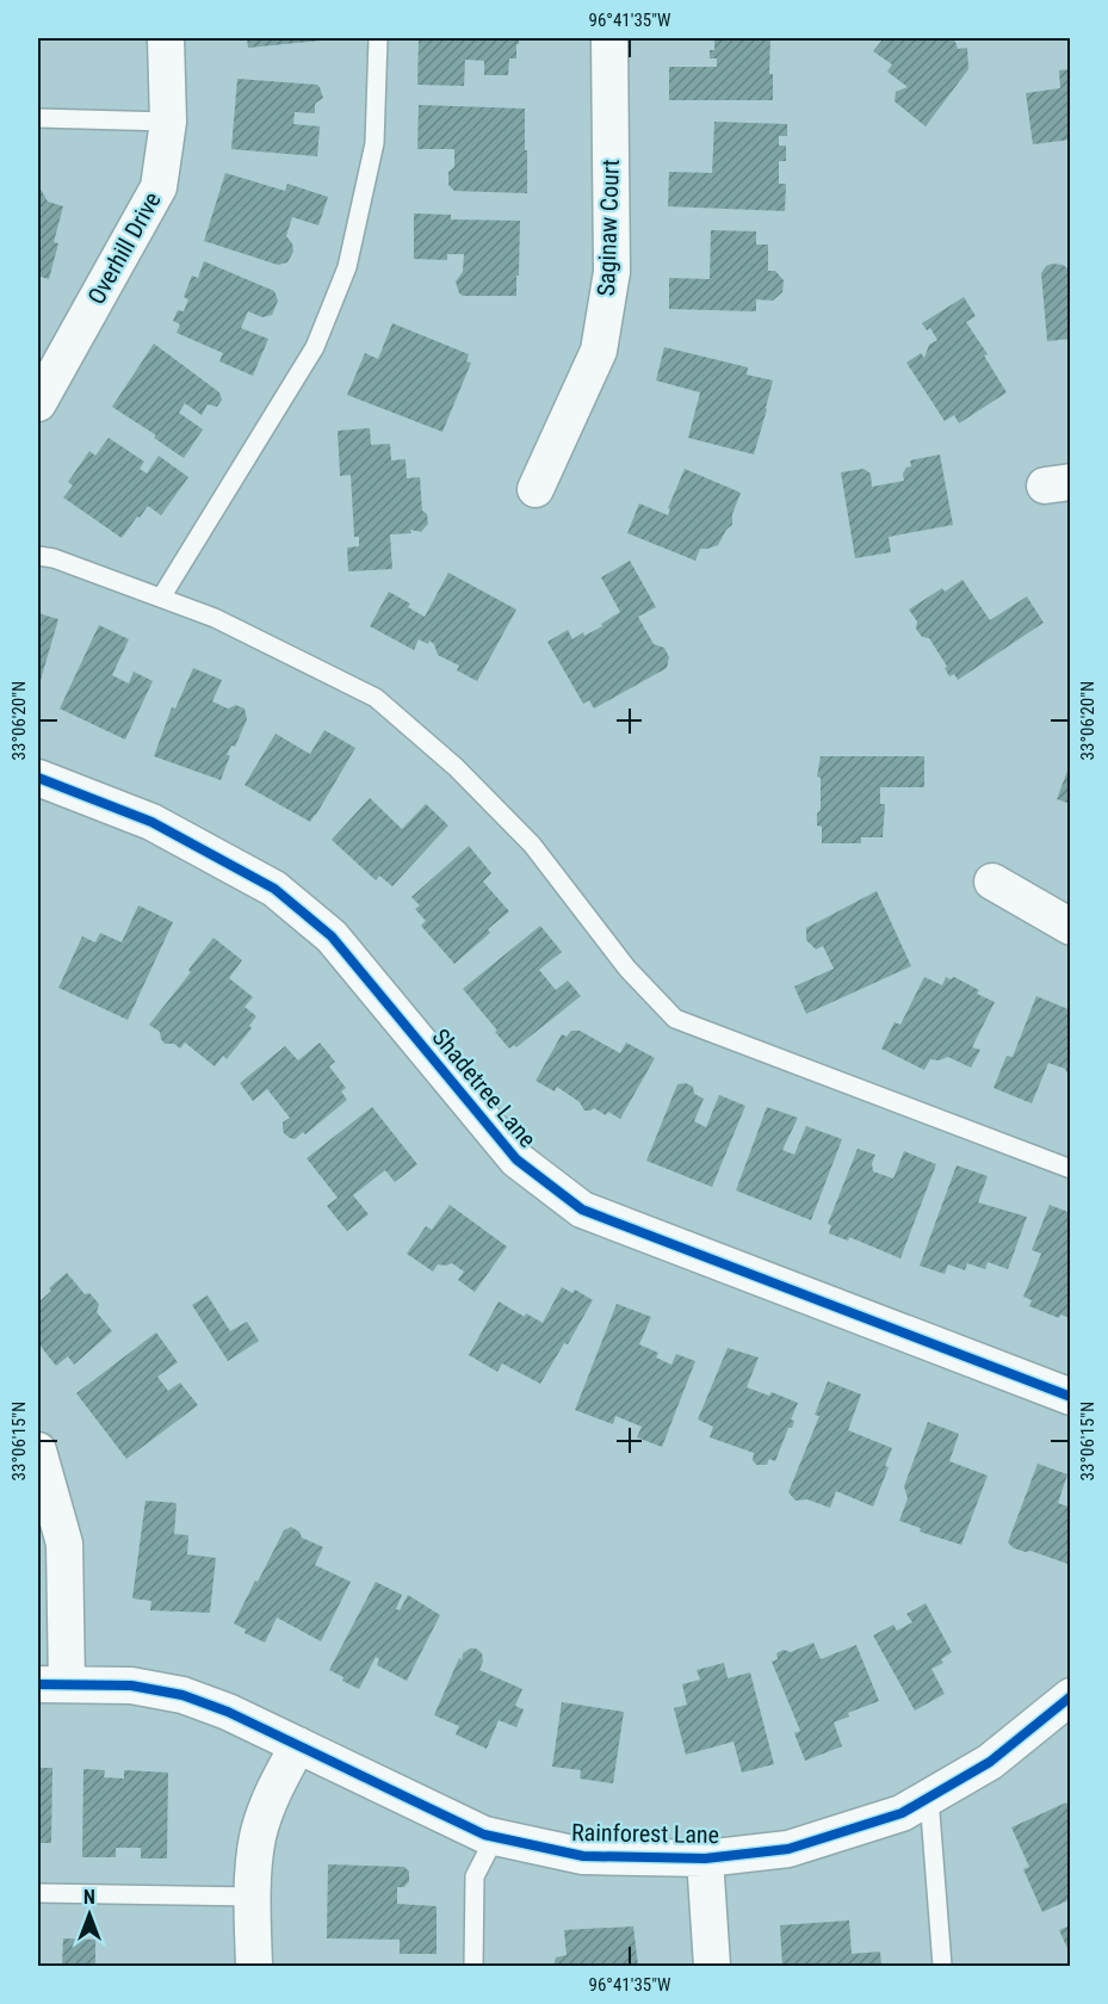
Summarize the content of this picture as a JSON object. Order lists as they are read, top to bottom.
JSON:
{
  "streets": {
    "street": [
      "Saginaw Court",
      "Overhill Drive",
      "Shadetree Lane",
      "Rainforest Lane"
    ]
  },
  "north": "top",
  "coordinates": ["96°41'35\"W", "33°06'20\"N", "33°06'15\"N"]
}
